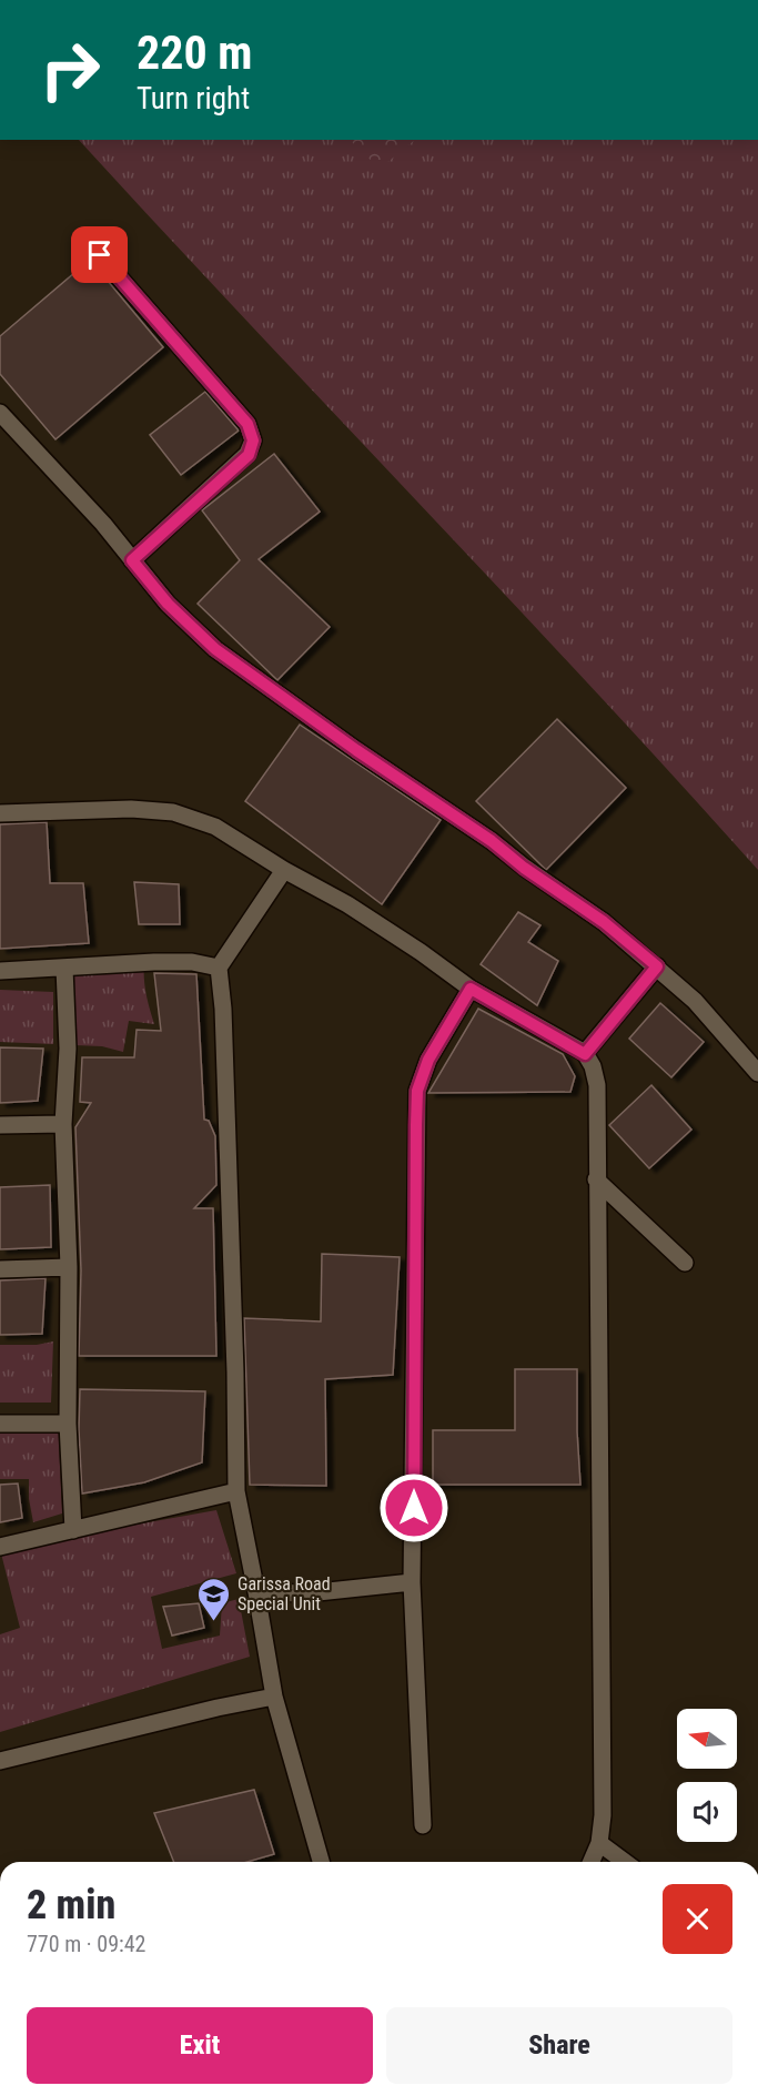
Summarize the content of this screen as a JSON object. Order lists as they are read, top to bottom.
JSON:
{
  "places": {
    "school or university": ["Garissa Road Special Unit"]
  },
  "north": "left",
  "page": {
    "turn": ["220 m", "Turn right"],
    "heading": ["2 min", "770 m · 09:42"],
    "buttons": ["Exit", "Share"]
  }
}
